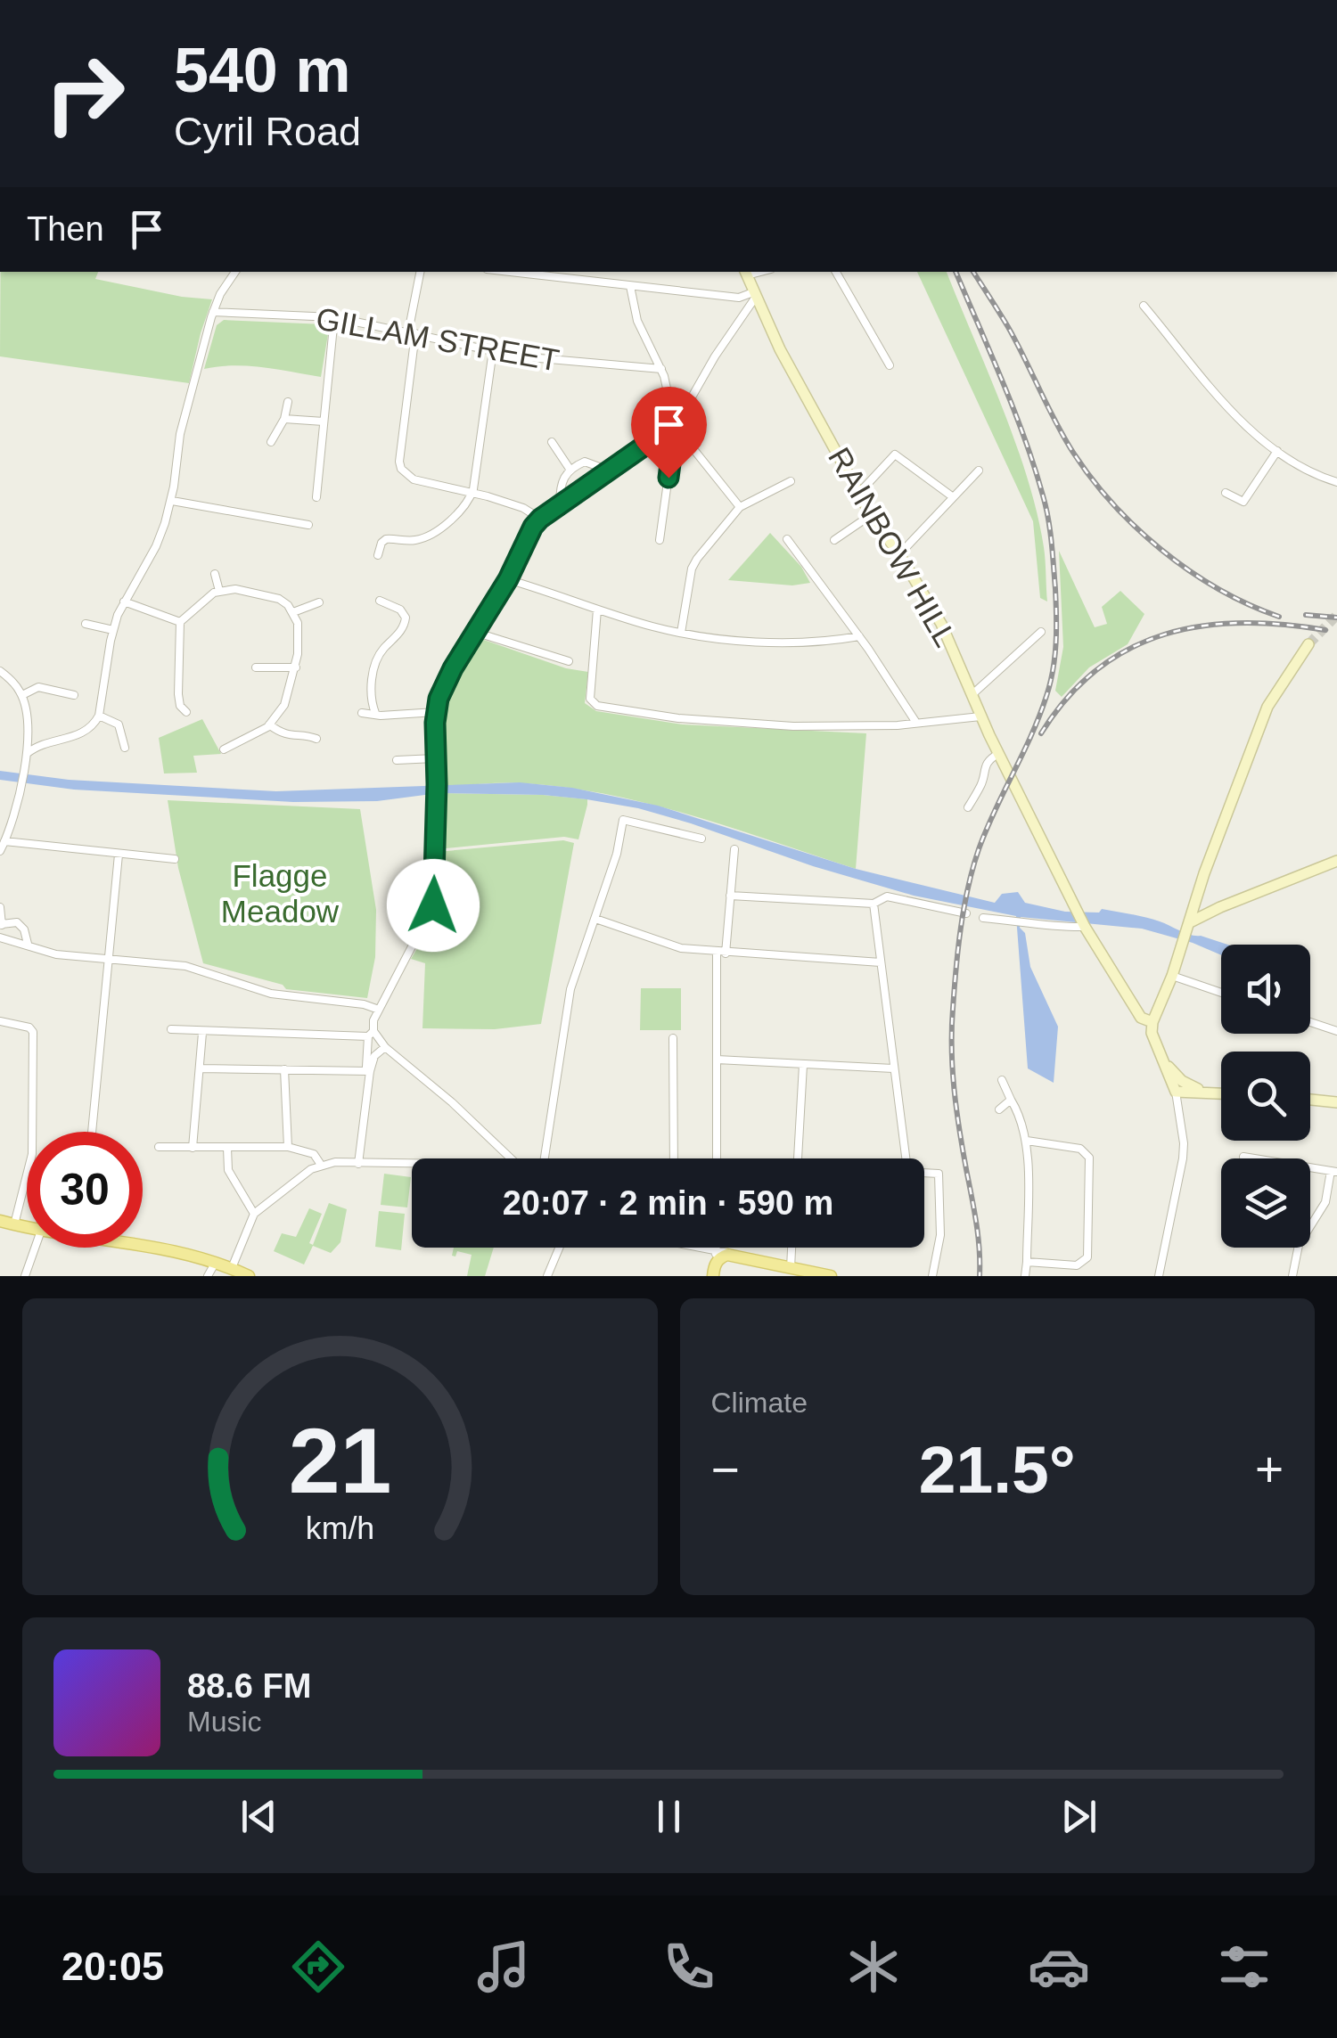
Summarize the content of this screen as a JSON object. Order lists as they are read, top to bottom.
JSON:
{
  "streets": {
    "main road": ["RAINBOW HILL"],
    "street": ["GILLAM STREET"]
  },
  "parks": ["Flagge Meadow"],
  "page": {
    "turn": ["540 m", "Cyril Road"],
    "then": "Then",
    "limit": "30",
    "trip": "20:07 · 2 min · 590 m",
    "tile": "Climate",
    "heat": ["−", "21.5°", "+"],
    "song": ["88.6 FM", "Music"],
    "tabs": "20:05",
    "gauge": ["21", "km/h"]
  }
}
